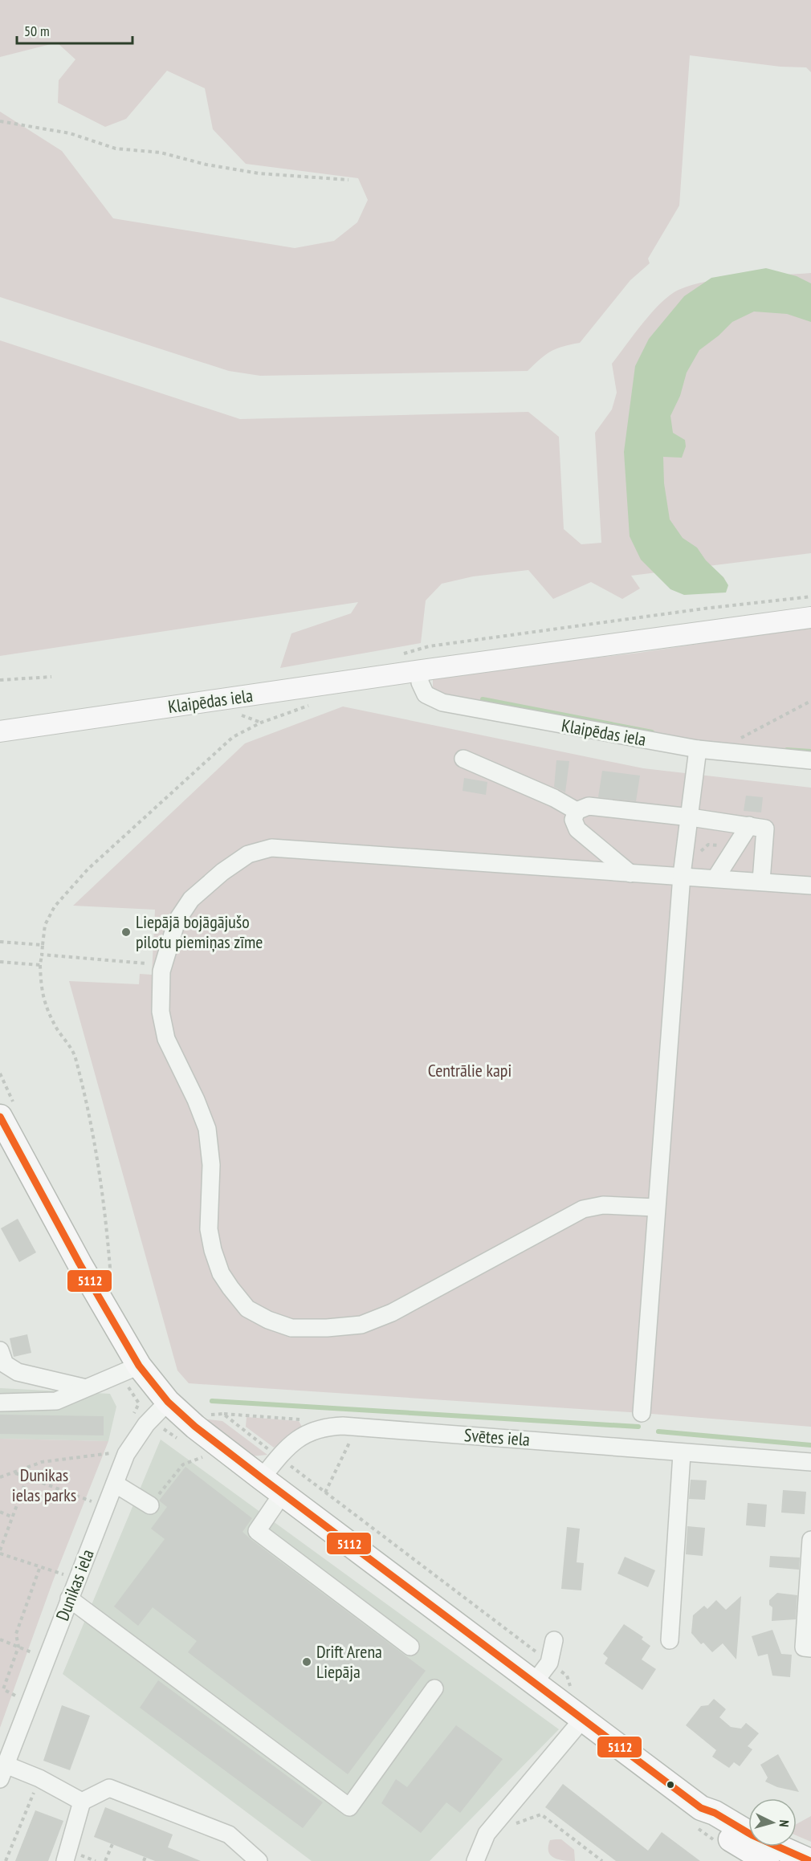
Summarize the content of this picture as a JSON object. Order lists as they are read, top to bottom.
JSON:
{
  "streets": {
    "main road": ["Klaipēdas iela"],
    "street": ["Svētes iela", "Dunikas iela"]
  },
  "parks": ["Centrālie kapi", "Dunikas ielas parks"],
  "places": ["Liepājā bojāgājušo pilotu piemiņas zīme", "Drift Arena Liepāja"],
  "lines": ["transit line 5112"],
  "scale_bar": "50 m",
  "north": "right"
}
